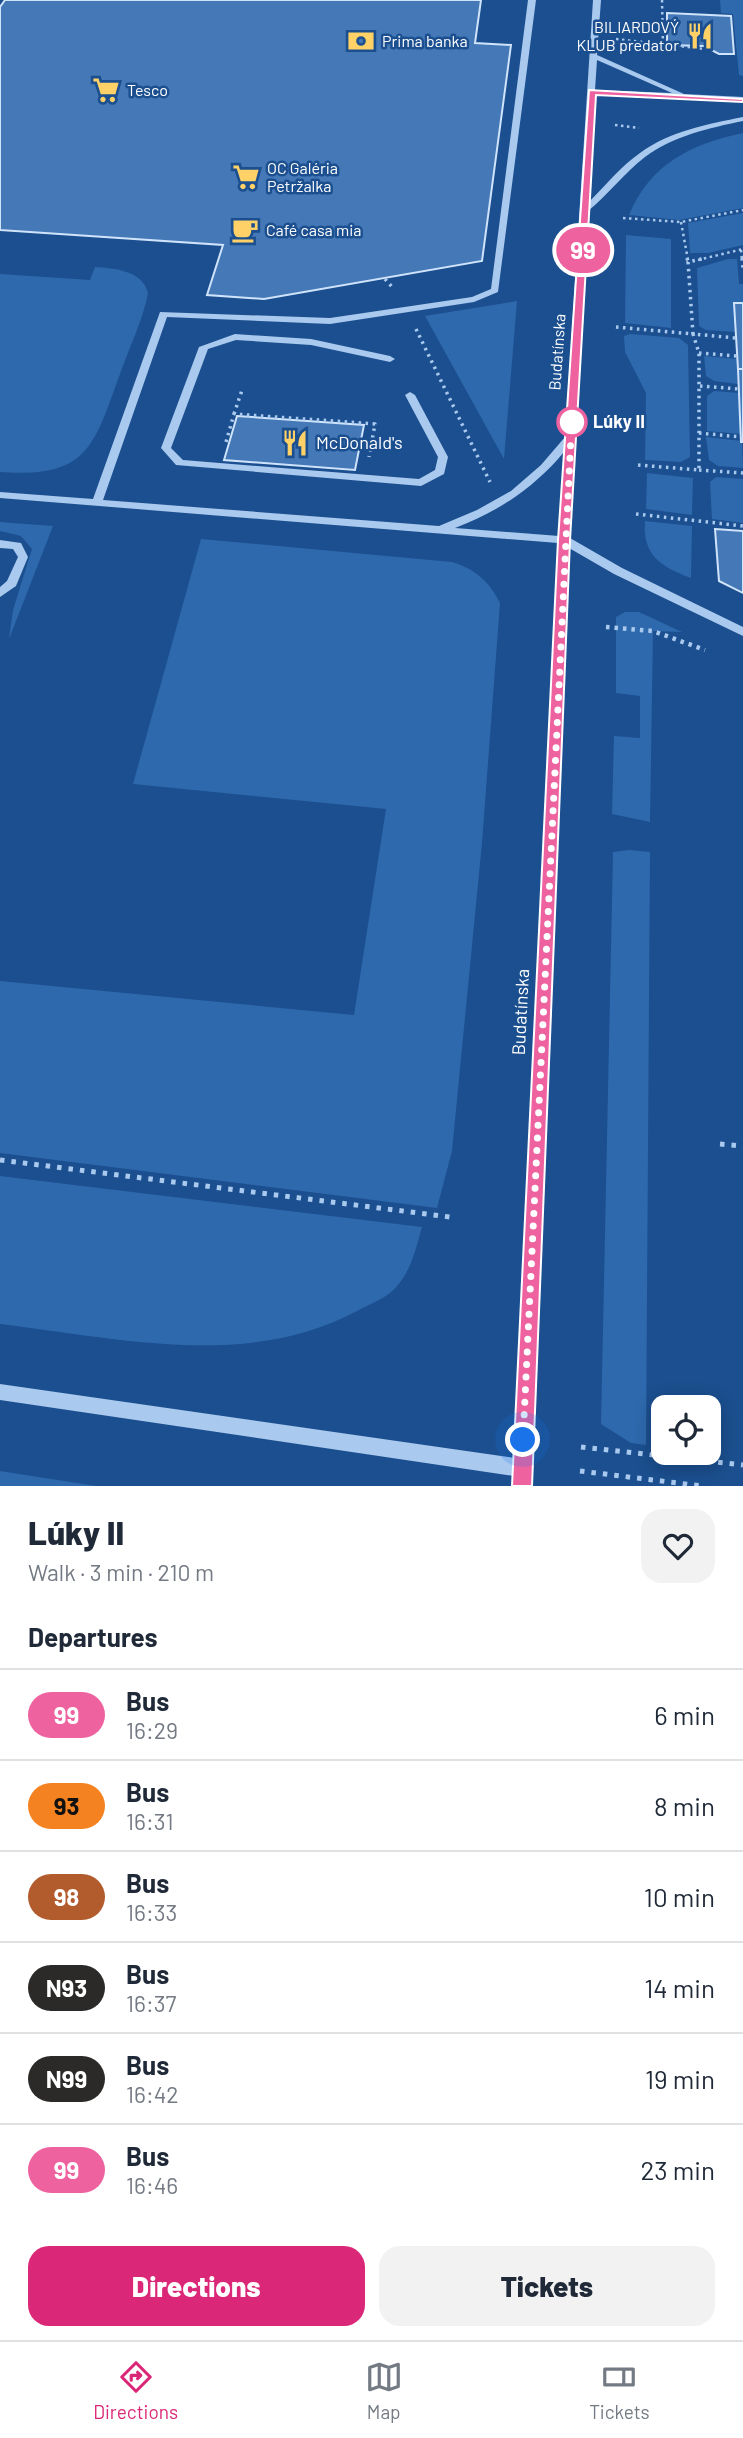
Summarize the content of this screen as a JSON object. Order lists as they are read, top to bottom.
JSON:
{
  "streets": {
    "street": ["Budatínska"]
  },
  "places": {
    "restaurant": ["BILIARDOVÝ KLUB predator", "McDonald's"],
    "bank": ["Prima banka"],
    "supermarket": ["Tesco", "OC Galéria Petržalka"],
    "cafe": ["Café casa mia"],
    "other": ["Lúky II"]
  },
  "lines": ["bus line 99"],
  "page": {
    "on_map": "99",
    "heading": [
      ["Lúky II", "Walk · 3 min · 210 m"],
      "Departures"
    ],
    "list": [
      {
        "mark": "99",
        "name": "Bus",
        "note": "16:29",
        "value": "6 min"
      },
      {
        "mark": "93",
        "name": "Bus",
        "note": "16:31",
        "value": "8 min"
      },
      {
        "mark": "98",
        "name": "Bus",
        "note": "16:33",
        "value": "10 min"
      },
      {
        "mark": "N93",
        "name": "Bus",
        "note": "16:37",
        "value": "14 min"
      },
      {
        "mark": "N99",
        "name": "Bus",
        "note": "16:42",
        "value": "19 min"
      },
      {
        "mark": "99",
        "name": "Bus",
        "note": "16:46",
        "value": "23 min"
      }
    ],
    "buttons": ["Directions", "Tickets"],
    "tabs": ["Directions", "Map", "Tickets"]
  }
}
